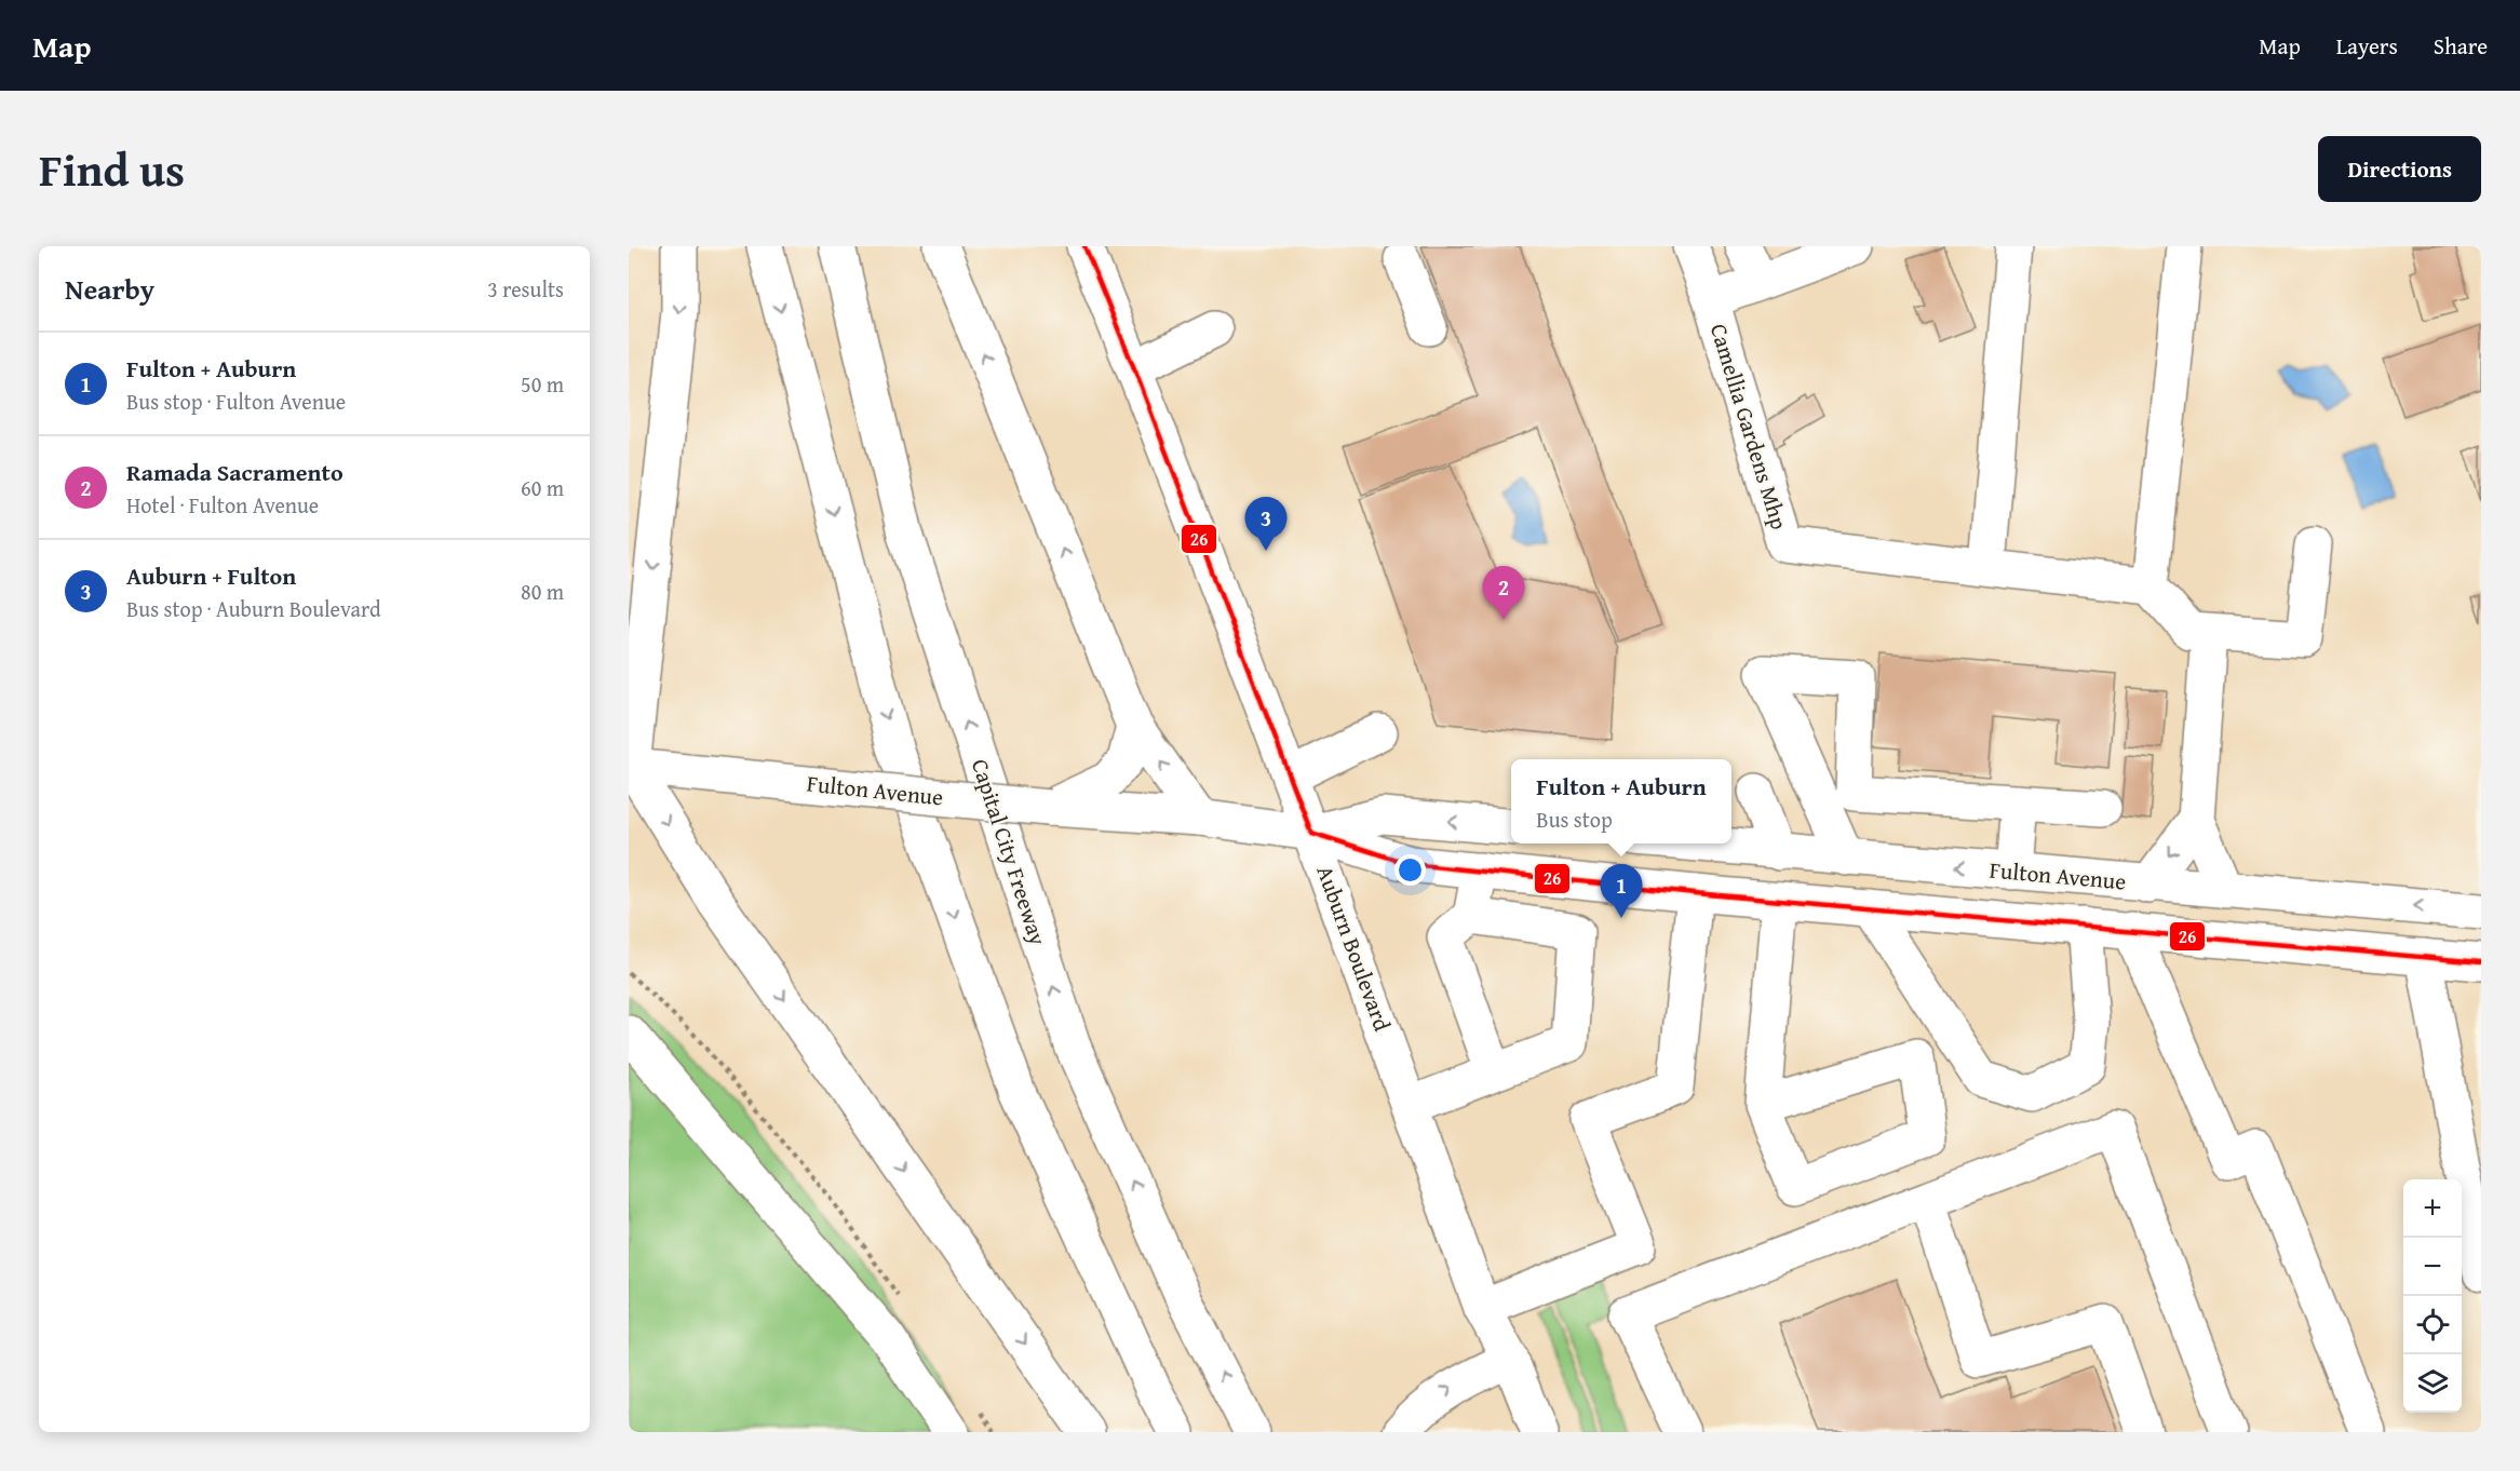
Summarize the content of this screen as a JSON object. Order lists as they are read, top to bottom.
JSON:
{
  "streets": {
    "main road": [
      "Camellia Gardens Mhp",
      "Fulton Avenue",
      "Capital City Freeway",
      "Auburn Boulevard"
    ]
  },
  "crossings": [
    ["Fulton Avenue", "Auburn Boulevard"]
  ],
  "lines": ["transit line 26"],
  "page": {
    "header": "Map",
    "nav": ["Map", "Layers", "Share"],
    "title": "Find us",
    "buttons": "Directions",
    "heading": ["Nearby", "3 results"],
    "list": [
      {
        "mark": "1",
        "name": "Fulton + Auburn",
        "note": "Bus stop · Fulton Avenue",
        "value": "50 m"
      },
      {
        "mark": "2",
        "name": "Ramada Sacramento",
        "note": "Hotel · Fulton Avenue",
        "value": "60 m"
      },
      {
        "mark": "3",
        "name": "Auburn + Fulton",
        "note": "Bus stop · Auburn Boulevard",
        "value": "80 m"
      }
    ],
    "pins": ["3", "2", "1"],
    "popup": ["Fulton + Auburn", "Bus stop"],
    "map_buttons": ["+", "−"]
  }
}
